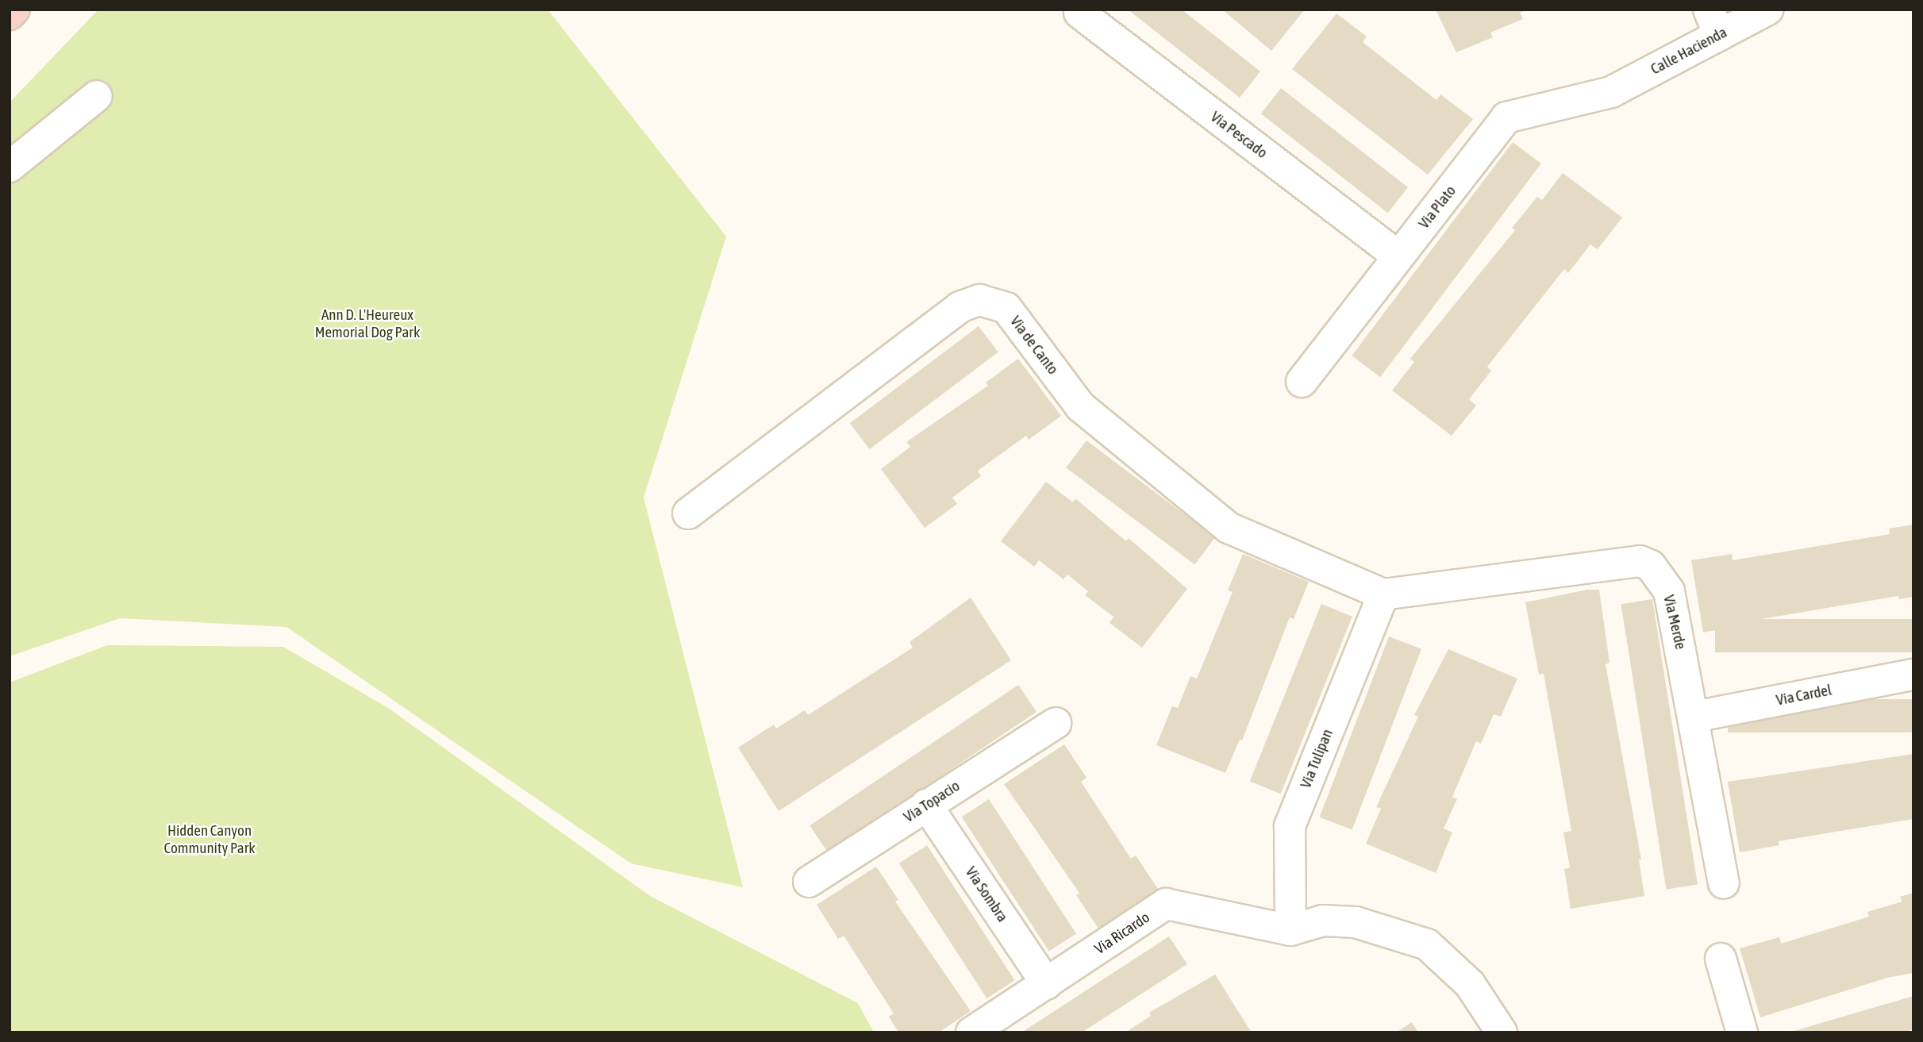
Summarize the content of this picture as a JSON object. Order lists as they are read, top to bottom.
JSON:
{
  "streets": {
    "street": [
      "Calle Hacienda",
      "Via Pescado",
      "Via Plato",
      "Via de Canto",
      "Via Merde",
      "Via Cardel",
      "Via Tulipan",
      "Via Topacio",
      "Via Sombra",
      "Via Ricardo"
    ]
  },
  "crossings": [
    ["Calle Hacienda", "Via Plato"],
    ["Via Pescado", "Via Plato"],
    ["Via de Canto", "Via Merde"],
    ["Via de Canto", "Via Tulipan"],
    ["Via Merde", "Via Cardel"],
    ["Via Merde", "Via Tulipan"],
    ["Via Tulipan", "Via Ricardo"],
    ["Via Topacio", "Via Sombra"],
    ["Via Sombra", "Via Ricardo"]
  ],
  "parks": ["Ann D. L'Heureux Memorial Dog Park", "Hidden Canyon Community Park"]
}
